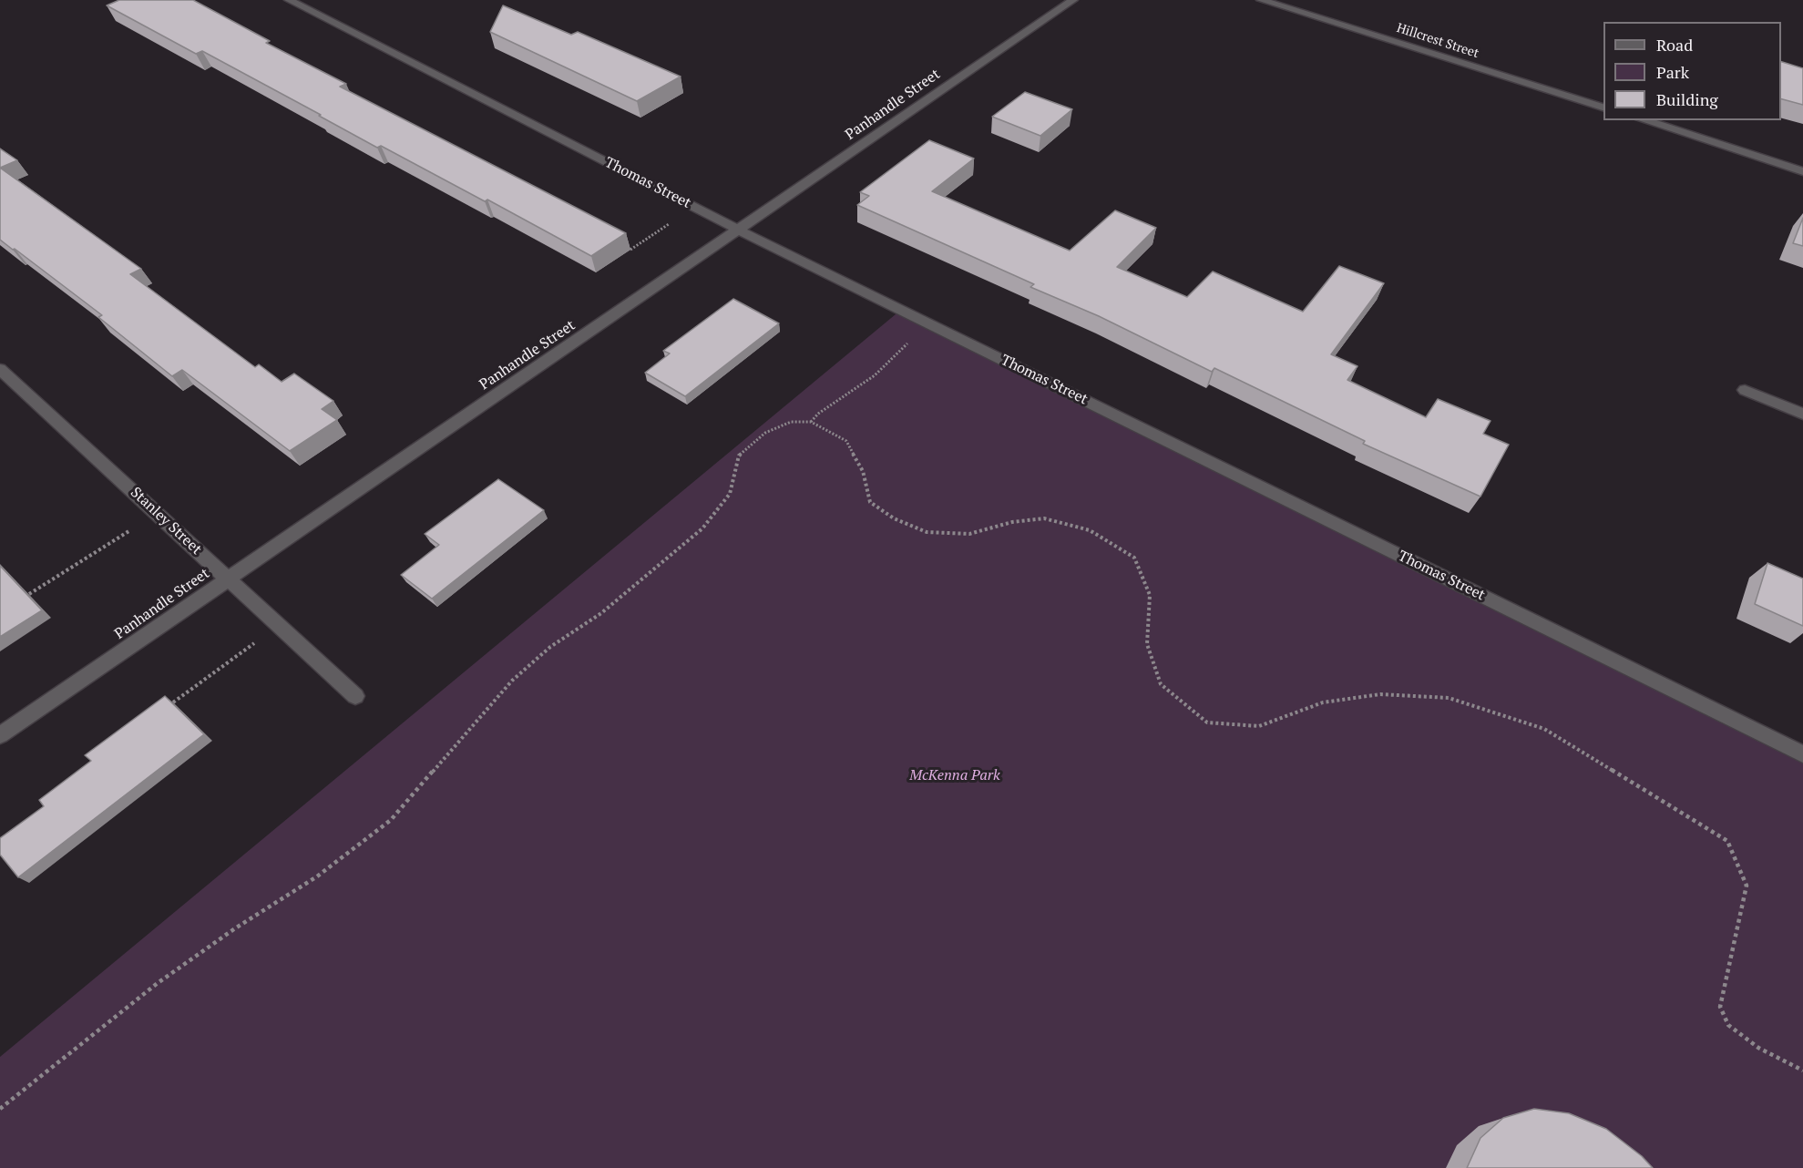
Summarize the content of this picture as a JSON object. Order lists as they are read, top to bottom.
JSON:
{
  "streets": {
    "street": [
      "Hillcrest Street",
      "Panhandle Street",
      "Thomas Street",
      "Stanley Street"
    ]
  },
  "crossings": [
    ["Panhandle Street", "Thomas Street"],
    ["Panhandle Street", "Stanley Street"]
  ],
  "parks": ["McKenna Park"],
  "legend": ["Road", "Park", "Building"]
}
